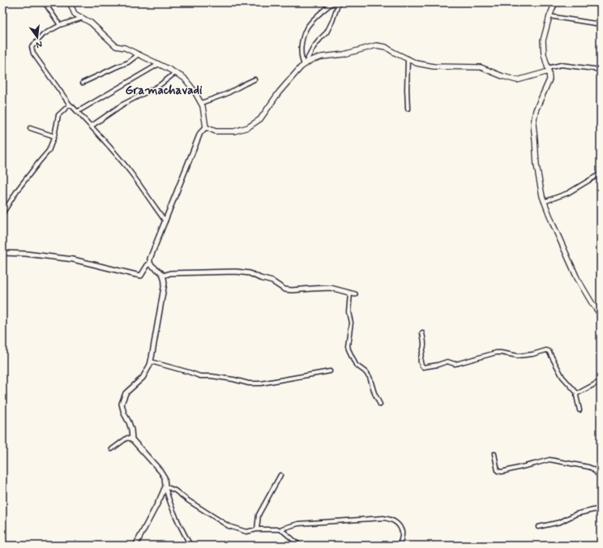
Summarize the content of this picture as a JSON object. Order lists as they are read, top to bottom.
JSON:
{
  "districts": ["Gramachavadi"],
  "north": "bottom"
}
